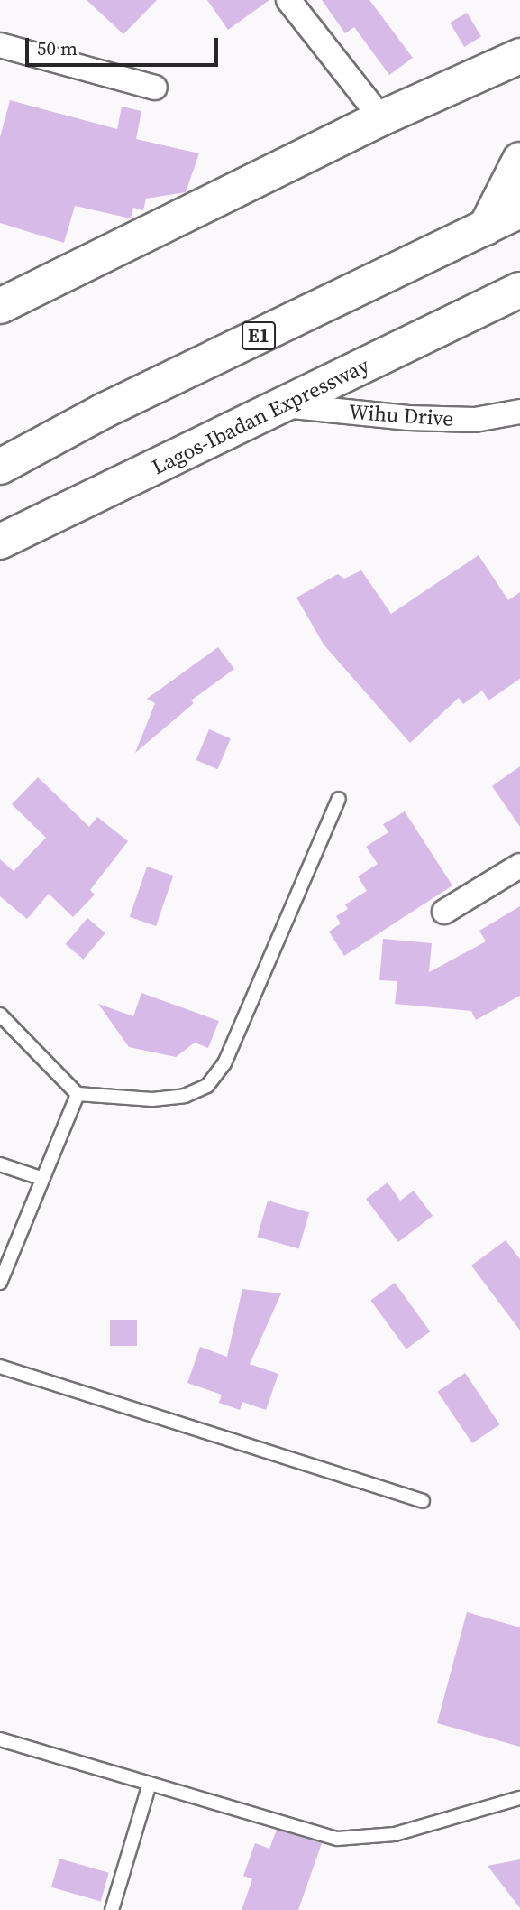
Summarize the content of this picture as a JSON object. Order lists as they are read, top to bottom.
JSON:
{
  "streets": {
    "main road": ["E1", "Lagos-Ibadan Expressway"],
    "street": ["Wihu Drive"]
  },
  "crossings": [
    ["Wihu Drive", "Lagos-Ibadan Expressway"]
  ],
  "scale_bar": "50 m"
}
